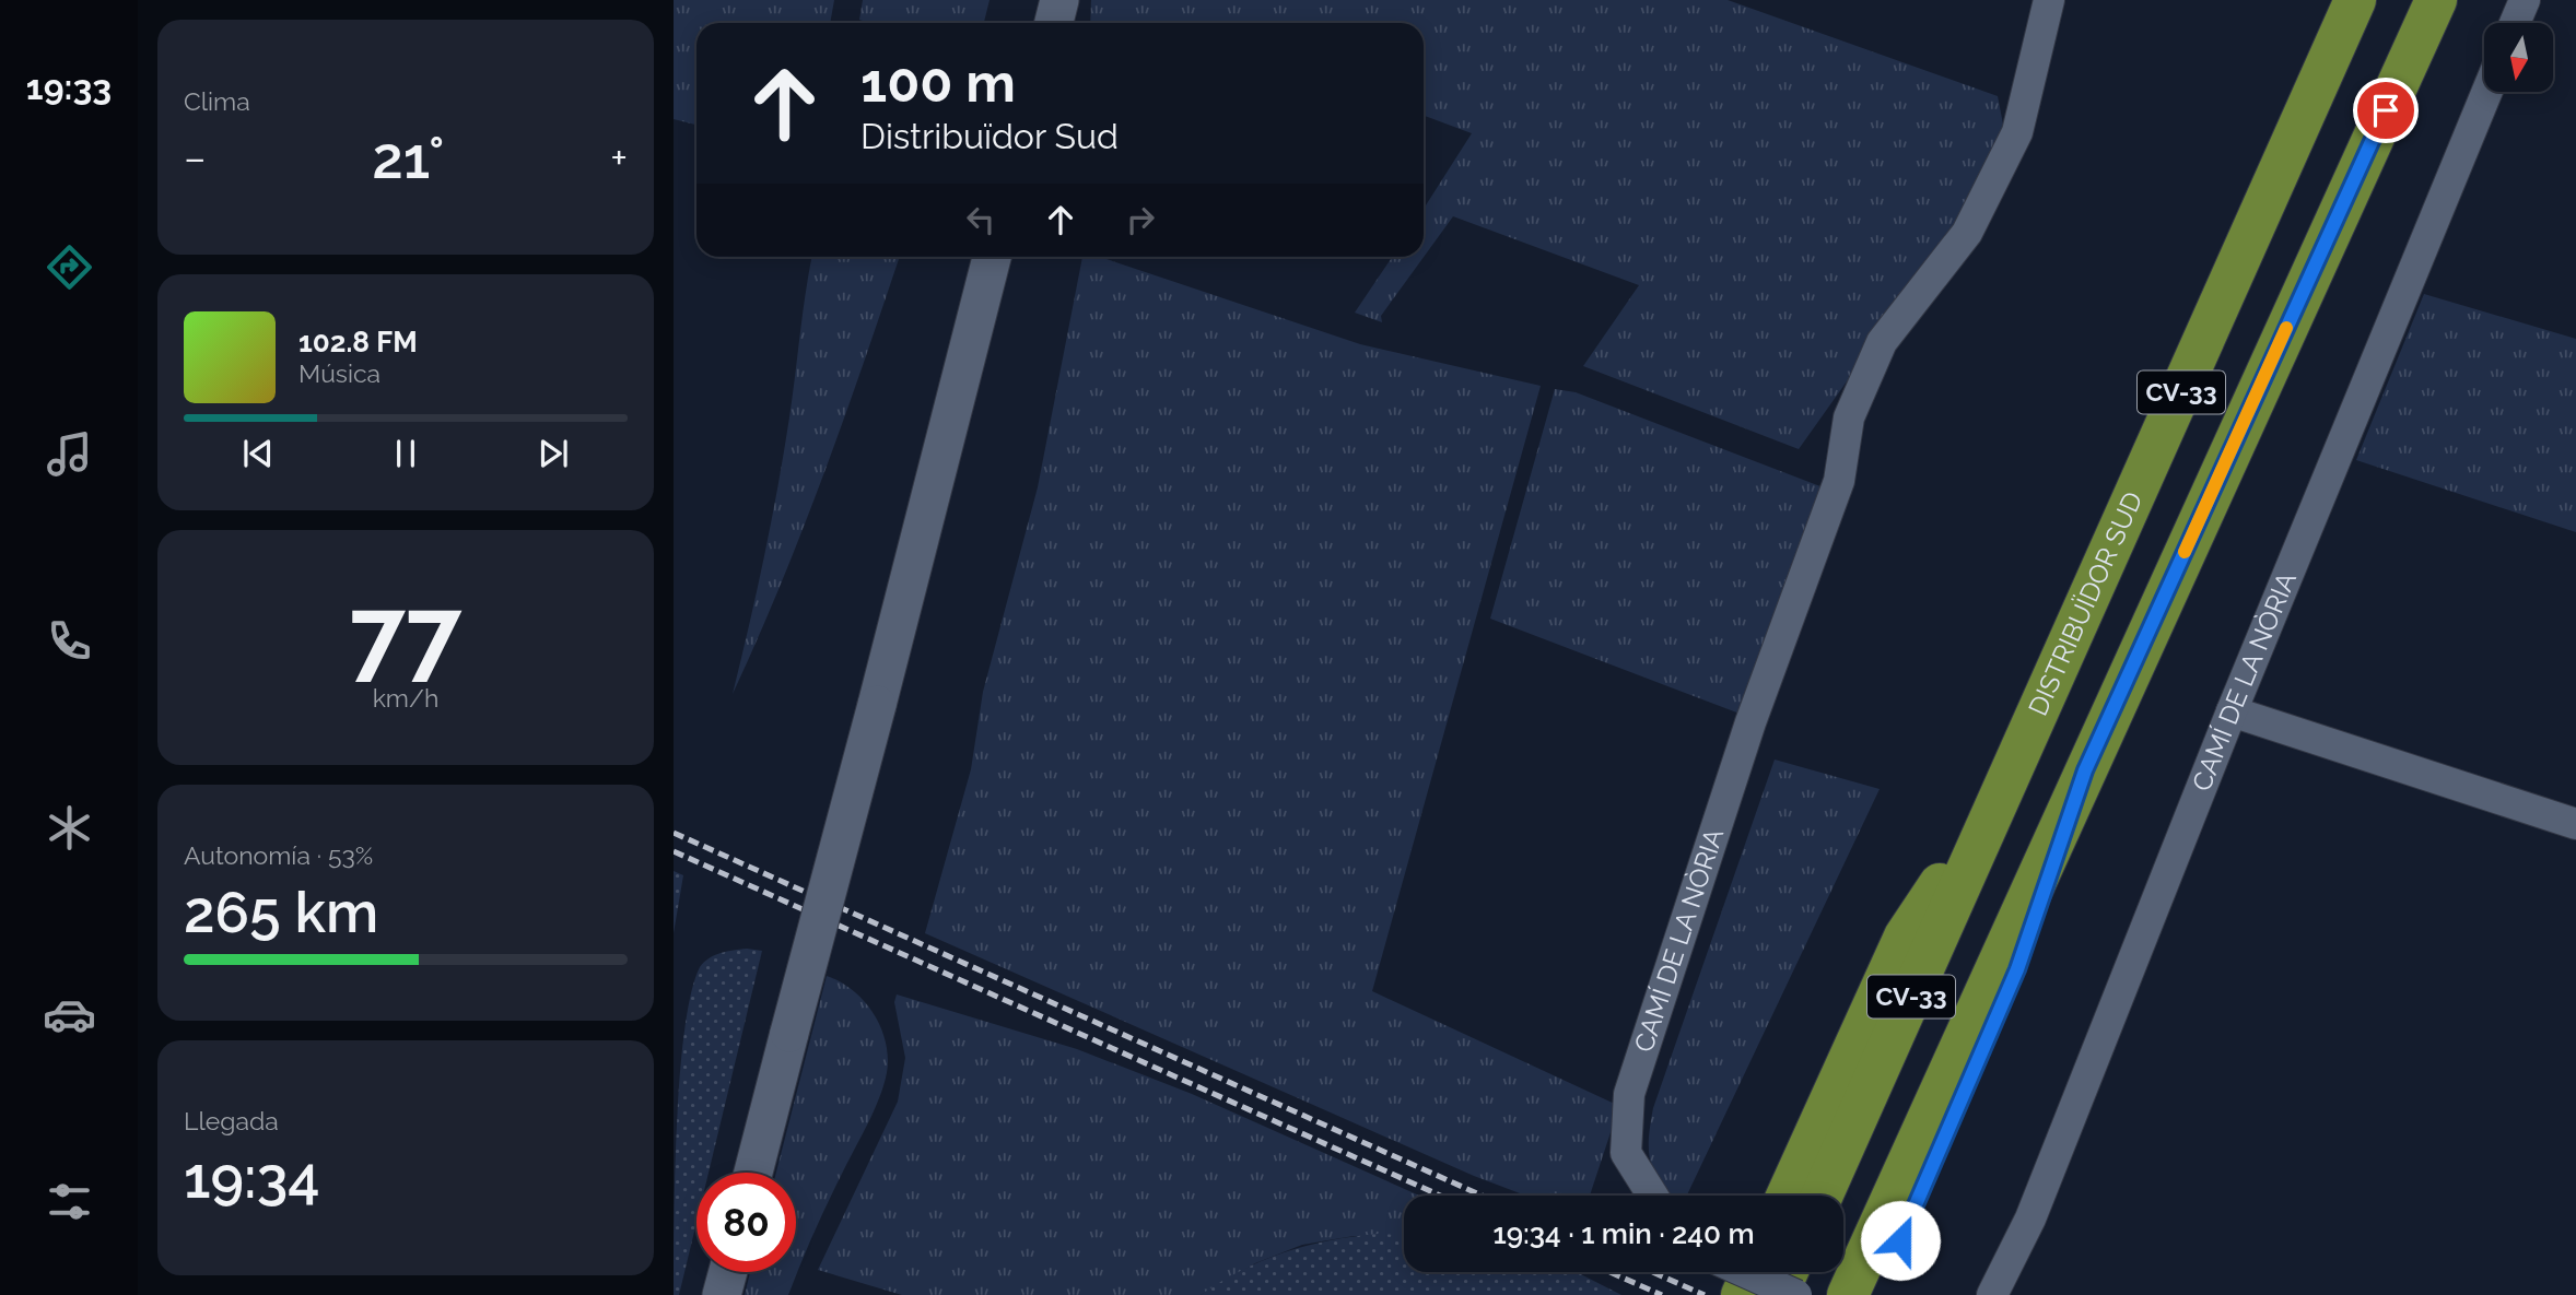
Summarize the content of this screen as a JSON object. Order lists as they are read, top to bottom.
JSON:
{
  "streets": {
    "highway": ["CV-33", "DISTRIBUÏDOR SUD"],
    "street": ["CAMÍ DE LA NÒRIA"]
  },
  "north": "bottom",
  "page": {
    "tabs": "19:33",
    "tile": [
      "Clima",
      ["77", "km/h"],
      ["Autonomía · 53%", "265 km"],
      ["Llegada", "19:34"]
    ],
    "turn": ["100 m", "Distribuïdor Sud"],
    "heat": ["−", "21°", "+"],
    "song": ["102.8 FM", "Música"],
    "limit": "80",
    "trip": "19:34 · 1 min · 240 m"
  }
}
